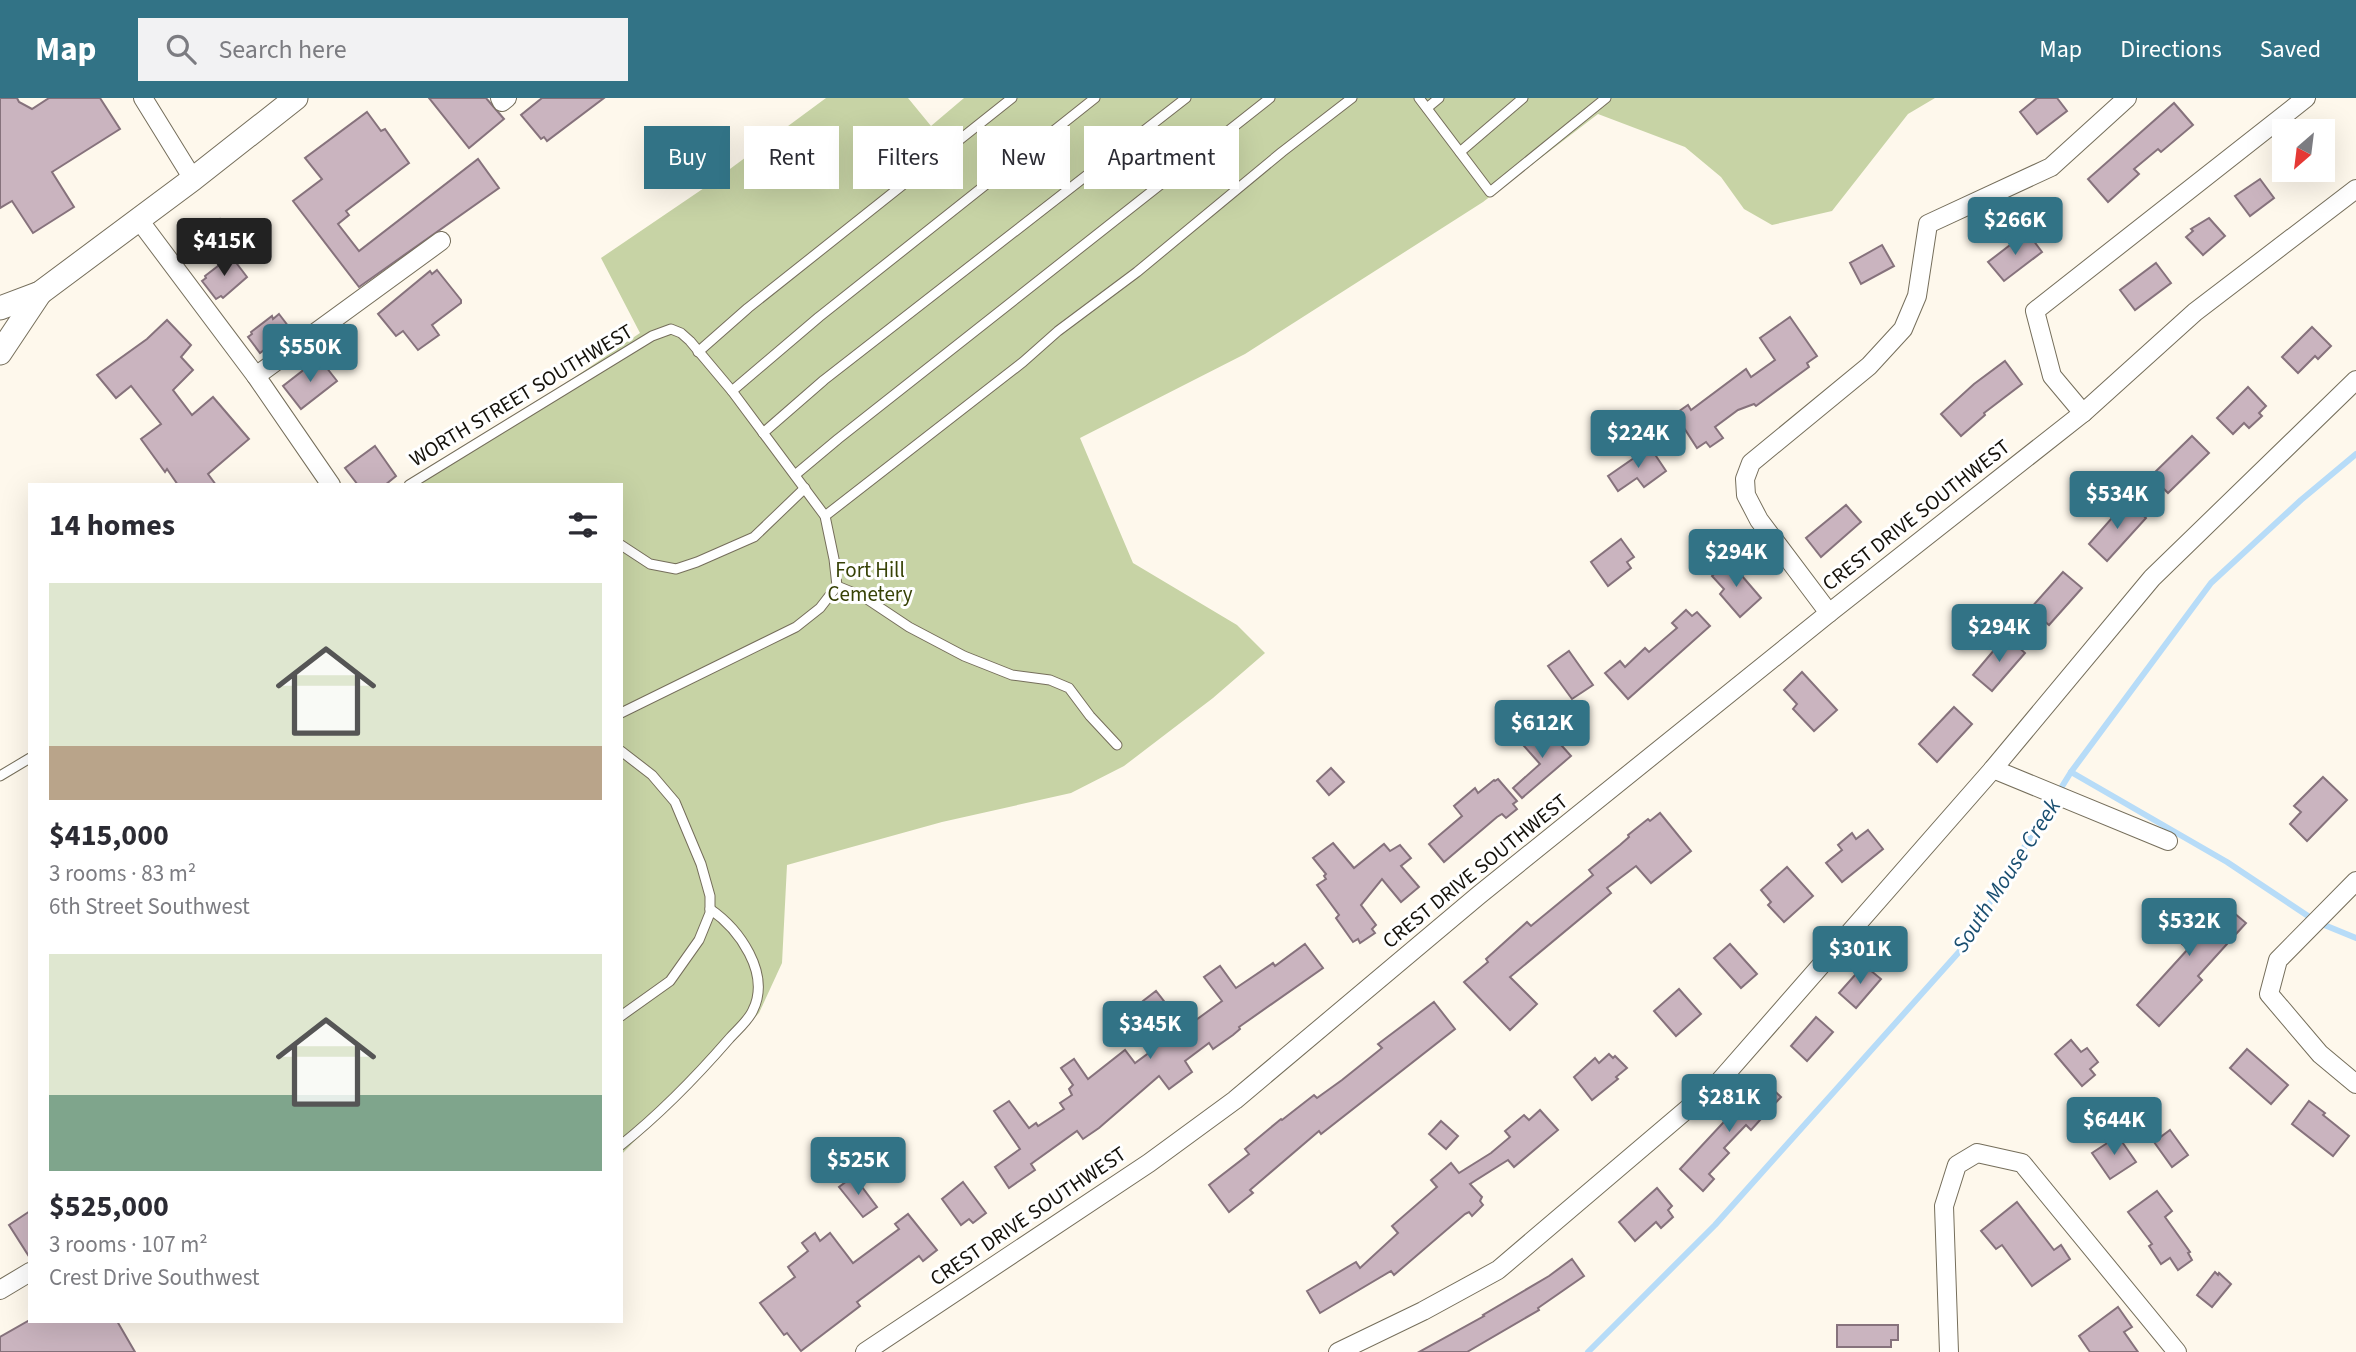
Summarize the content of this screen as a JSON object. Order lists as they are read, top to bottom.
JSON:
{
  "streets": {
    "street": ["CREST DRIVE SOUTHWEST"],
    "lane": ["WORTH STREET SOUTHWEST"]
  },
  "water": ["South Mouse Creek"],
  "parks": ["Fort Hill Cemetery"],
  "north": "bottom left",
  "page": {
    "header": "Map",
    "search": "Search here",
    "nav": ["Map", "Directions", "Saved"],
    "chip": [
      "Buy",
      "Rent",
      "Filters",
      "New",
      "Apartment"
    ],
    "price": [
      "$266K",
      "$415K",
      "$550K",
      "$224K",
      "$534K",
      "$294K",
      "$294K",
      "$612K",
      "$532K",
      "$301K",
      "$345K",
      "$281K",
      "$644K",
      "$525K"
    ],
    "heading": "14 homes",
    "list": [
      {
        "name": "$415,000",
        "note": "3 rooms · 83 m² · 6th Street Southwest"
      },
      {
        "name": "$525,000",
        "note": "3 rooms · 107 m² · Crest Drive Southwest"
      }
    ]
  }
}
